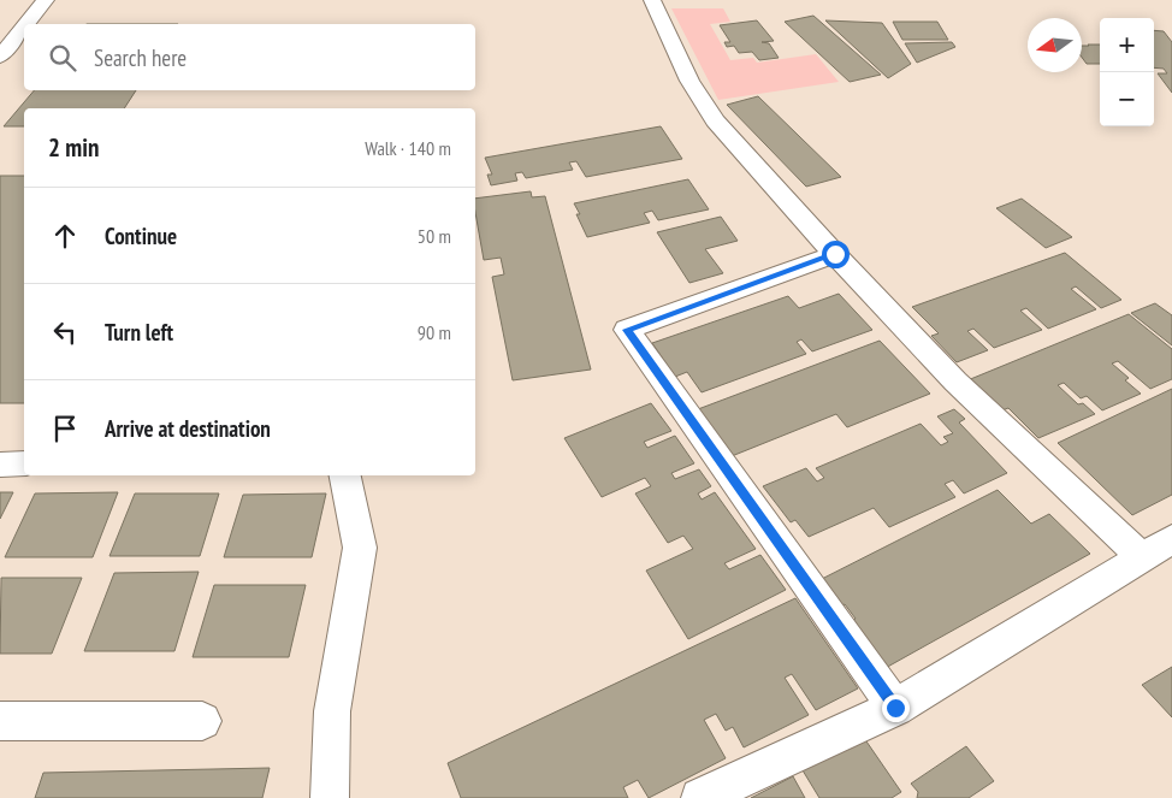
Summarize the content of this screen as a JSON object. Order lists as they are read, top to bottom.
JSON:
{
  "north": "left",
  "page": {
    "map_buttons": ["+", "−"],
    "search": "Search here",
    "heading": ["2 min", "Walk · 140 m"],
    "list": [
      ["Continue", "50 m"],
      ["Turn left", "90 m"],
      "Arrive at destination"
    ]
  }
}
